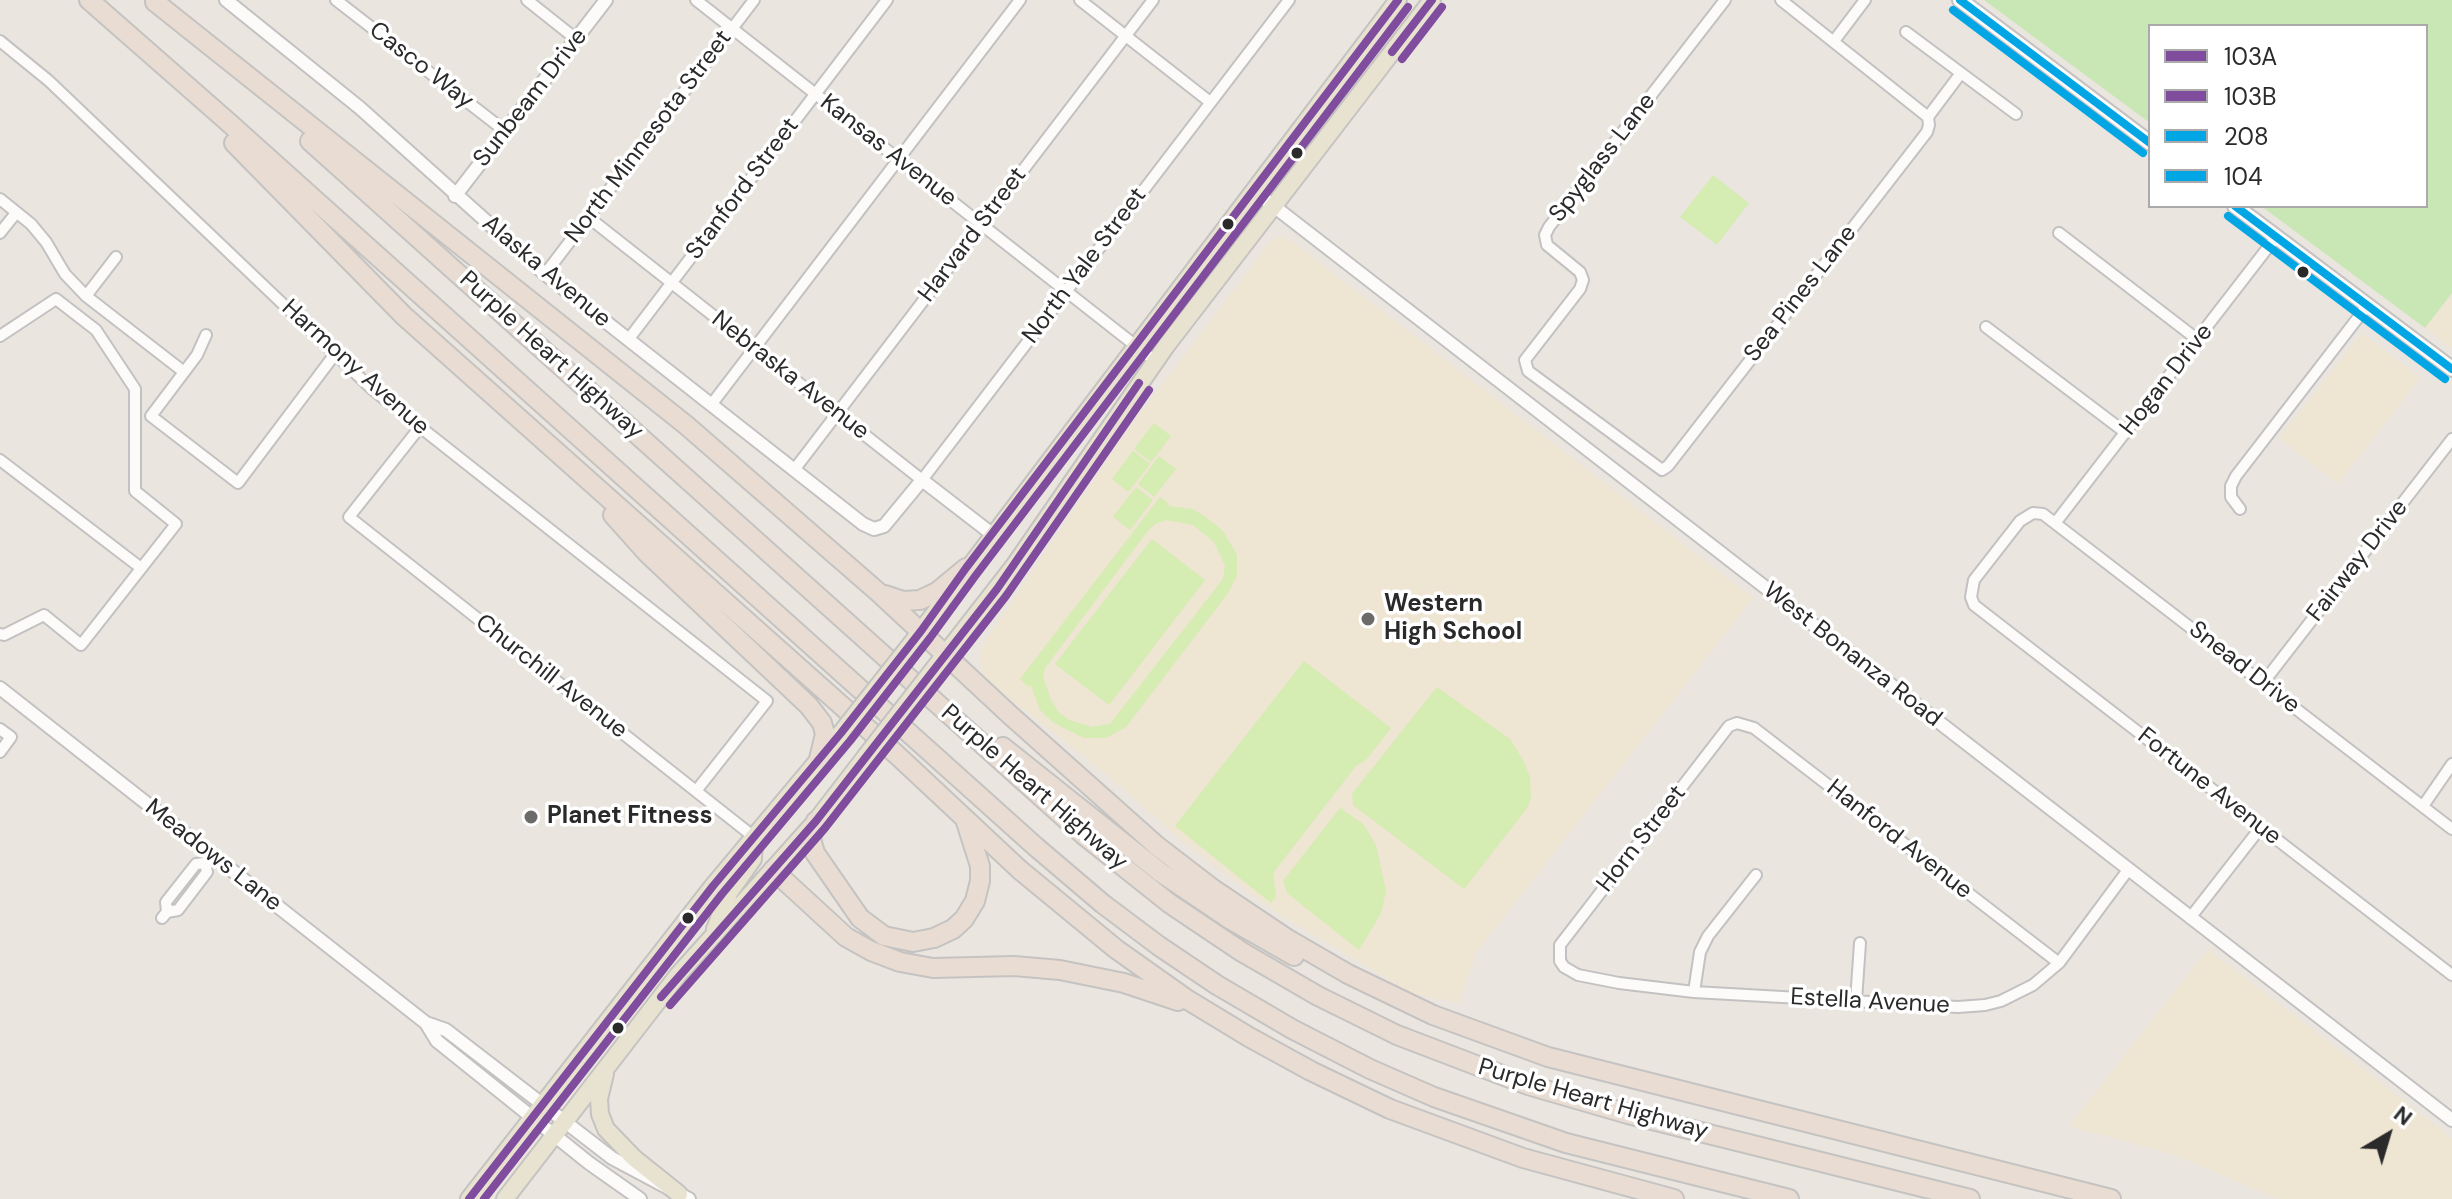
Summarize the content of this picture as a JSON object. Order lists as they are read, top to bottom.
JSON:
{
  "streets": {
    "highway": ["Purple Heart Highway"],
    "street": [
      "Casco Way",
      "Sunbeam Drive",
      "North Minnesota Street",
      "Kansas Avenue",
      "Spyglass Lane",
      "Stanford Street",
      "Harvard Street",
      "North Yale Street",
      "Alaska Avenue",
      "Sea Pines Lane",
      "Harmony Avenue",
      "Nebraska Avenue",
      "Hogan Drive",
      "Fairway Drive",
      "West Bonanza Road",
      "Snead Drive",
      "Churchill Avenue",
      "Fortune Avenue",
      "Horn Street",
      "Hanford Avenue",
      "Meadows Lane",
      "Estella Avenue"
    ]
  },
  "crossings": [
    ["Casco Way", "Sunbeam Drive"],
    ["Sunbeam Drive", "Alaska Avenue"],
    ["North Minnesota Street", "Kansas Avenue"],
    ["North Minnesota Street", "Alaska Avenue"],
    ["North Minnesota Street", "Nebraska Avenue"],
    ["Kansas Avenue", "Stanford Street"],
    ["Kansas Avenue", "Harvard Street"],
    ["Kansas Avenue", "North Yale Street"],
    ["Spyglass Lane", "Sea Pines Lane"],
    ["Stanford Street", "Alaska Avenue"],
    ["Stanford Street", "Nebraska Avenue"],
    ["Harvard Street", "Alaska Avenue"],
    ["Harvard Street", "Nebraska Avenue"],
    ["North Yale Street", "Alaska Avenue"],
    ["North Yale Street", "Nebraska Avenue"],
    ["Harmony Avenue", "Churchill Avenue"],
    ["Hogan Drive", "Snead Drive"],
    ["Fairway Drive", "Snead Drive"],
    ["West Bonanza Road", "Estella Avenue"],
    ["Snead Drive", "Fortune Avenue"],
    ["Horn Street", "Hanford Avenue"],
    ["Horn Street", "Estella Avenue"],
    ["Hanford Avenue", "Estella Avenue"]
  ],
  "places": ["Western High School", "Planet Fitness"],
  "lines": [
    "transit line 103A",
    "transit line 208",
    "transit line 103B",
    "transit line 104"
  ],
  "legend": [
    "103A",
    "103B",
    "208",
    "104"
  ],
  "north": "top right"
}
